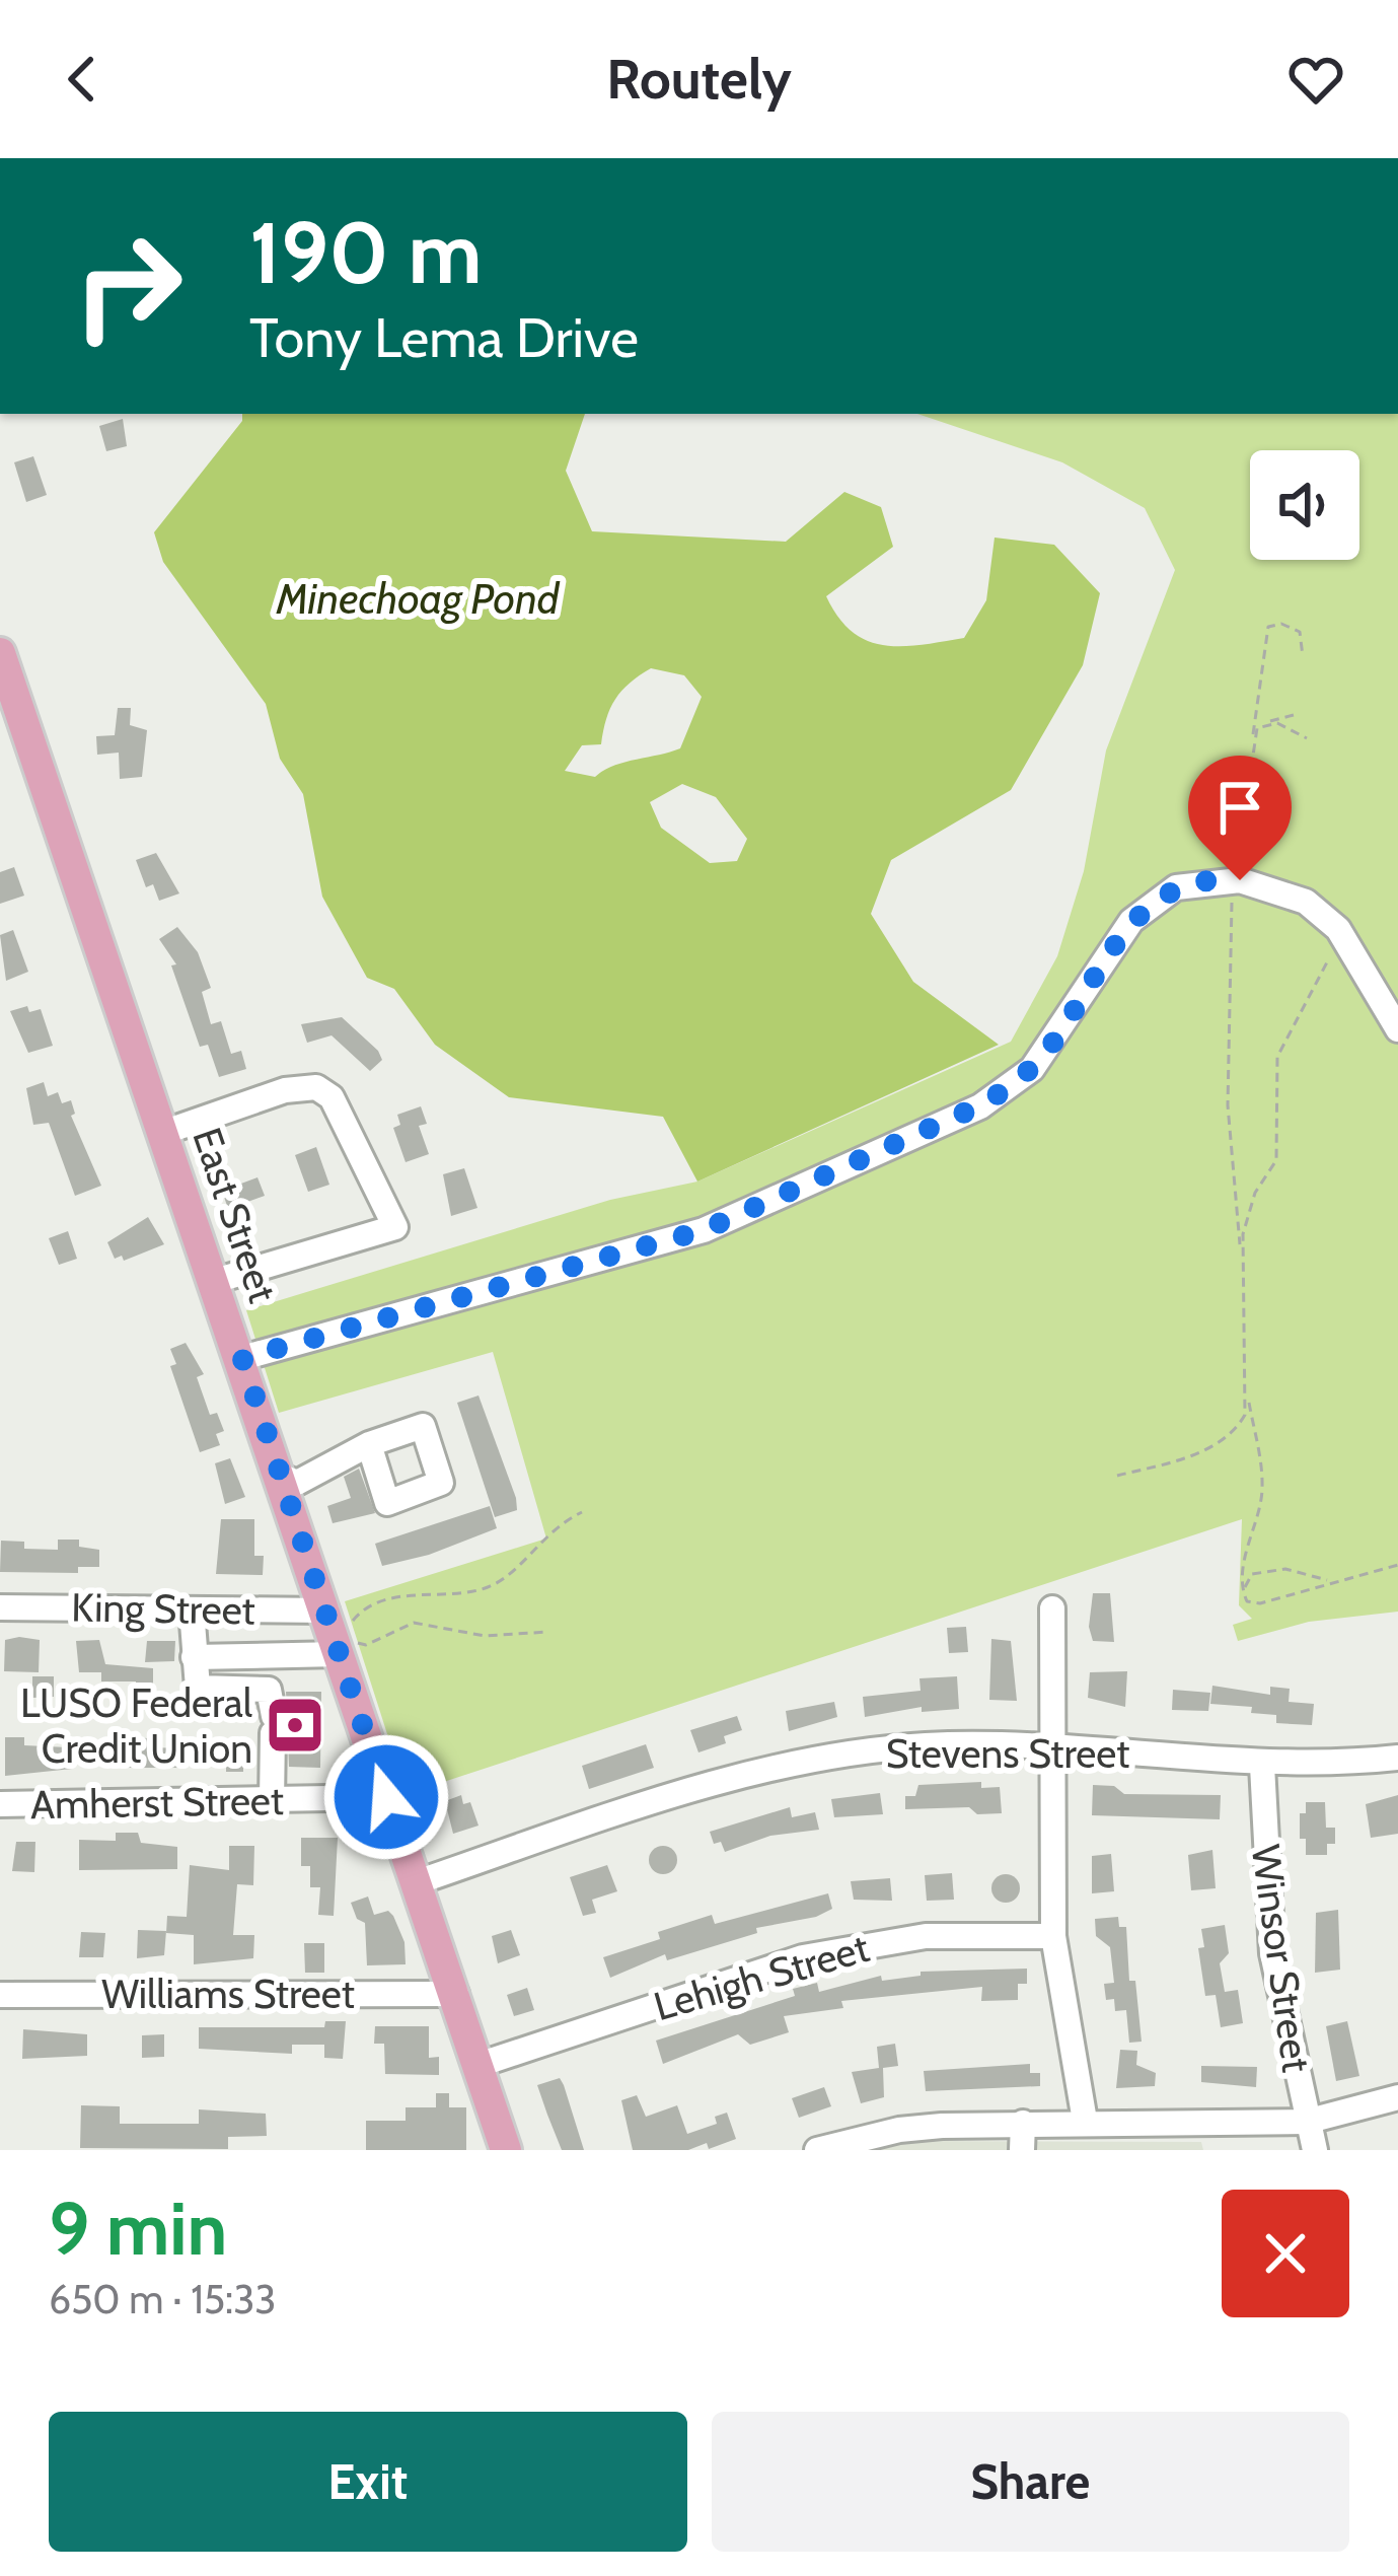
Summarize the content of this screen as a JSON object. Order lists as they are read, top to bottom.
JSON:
{
  "streets": {
    "main road": ["East Street"],
    "street": [
      "King Street",
      "Stevens Street",
      "Amherst Street",
      "Winsor Street",
      "Lehigh Street",
      "Williams Street"
    ]
  },
  "crossings": [
    ["East Street", "King Street"],
    ["East Street", "Stevens Street"],
    ["East Street", "Amherst Street"],
    ["East Street", "Lehigh Street"],
    ["East Street", "Williams Street"],
    ["Stevens Street", "Winsor Street"]
  ],
  "water": ["Minechoag Pond"],
  "places": {
    "bank": ["LUSO Federal Credit Union"]
  },
  "page": {
    "header": "Routely",
    "turn": ["190 m", "Tony Lema Drive"],
    "heading": ["9 min", "650 m · 15:33"],
    "buttons": ["Exit", "Share"]
  }
}
